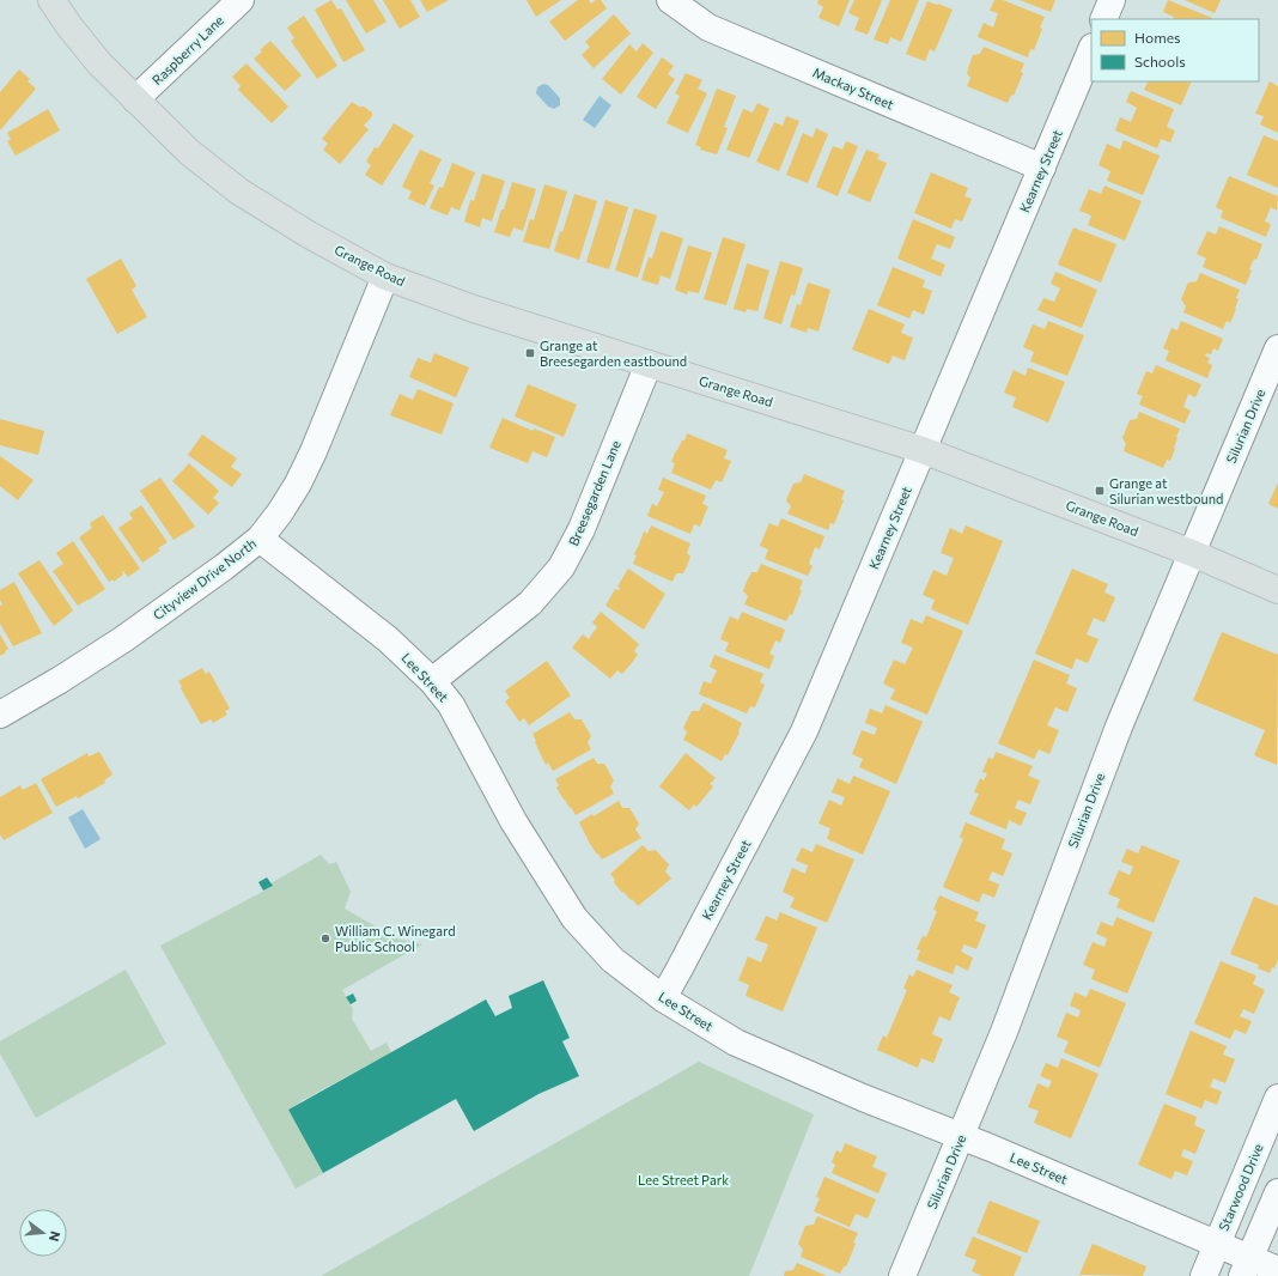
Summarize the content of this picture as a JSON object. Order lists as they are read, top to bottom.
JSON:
{
  "streets": {
    "main road": ["Grange Road"],
    "street": [
      "Raspberry Lane",
      "Mackay Street",
      "Kearney Street",
      "Silurian Drive",
      "Breesegarden Lane",
      "Cityview Drive North",
      "Lee Street",
      "Starwood Drive"
    ]
  },
  "crossings": [
    ["Raspberry Lane", "Grange Road"],
    ["Mackay Street", "Kearney Street"],
    ["Kearney Street", "Grange Road"],
    ["Kearney Street", "Lee Street"],
    ["Grange Road", "Silurian Drive"],
    ["Grange Road", "Breesegarden Lane"],
    ["Grange Road", "Cityview Drive North"],
    ["Silurian Drive", "Lee Street"],
    ["Breesegarden Lane", "Lee Street"],
    ["Cityview Drive North", "Lee Street"],
    ["Lee Street", "Starwood Drive"]
  ],
  "parks": ["Lee Street Park"],
  "places": {
    "transit": ["Grange at Breesegarden eastbound", "Grange at Silurian westbound"],
    "other": ["William C. Winegard Public School"]
  },
  "legend": ["Homes", "Schools"],
  "north": "right"
}
